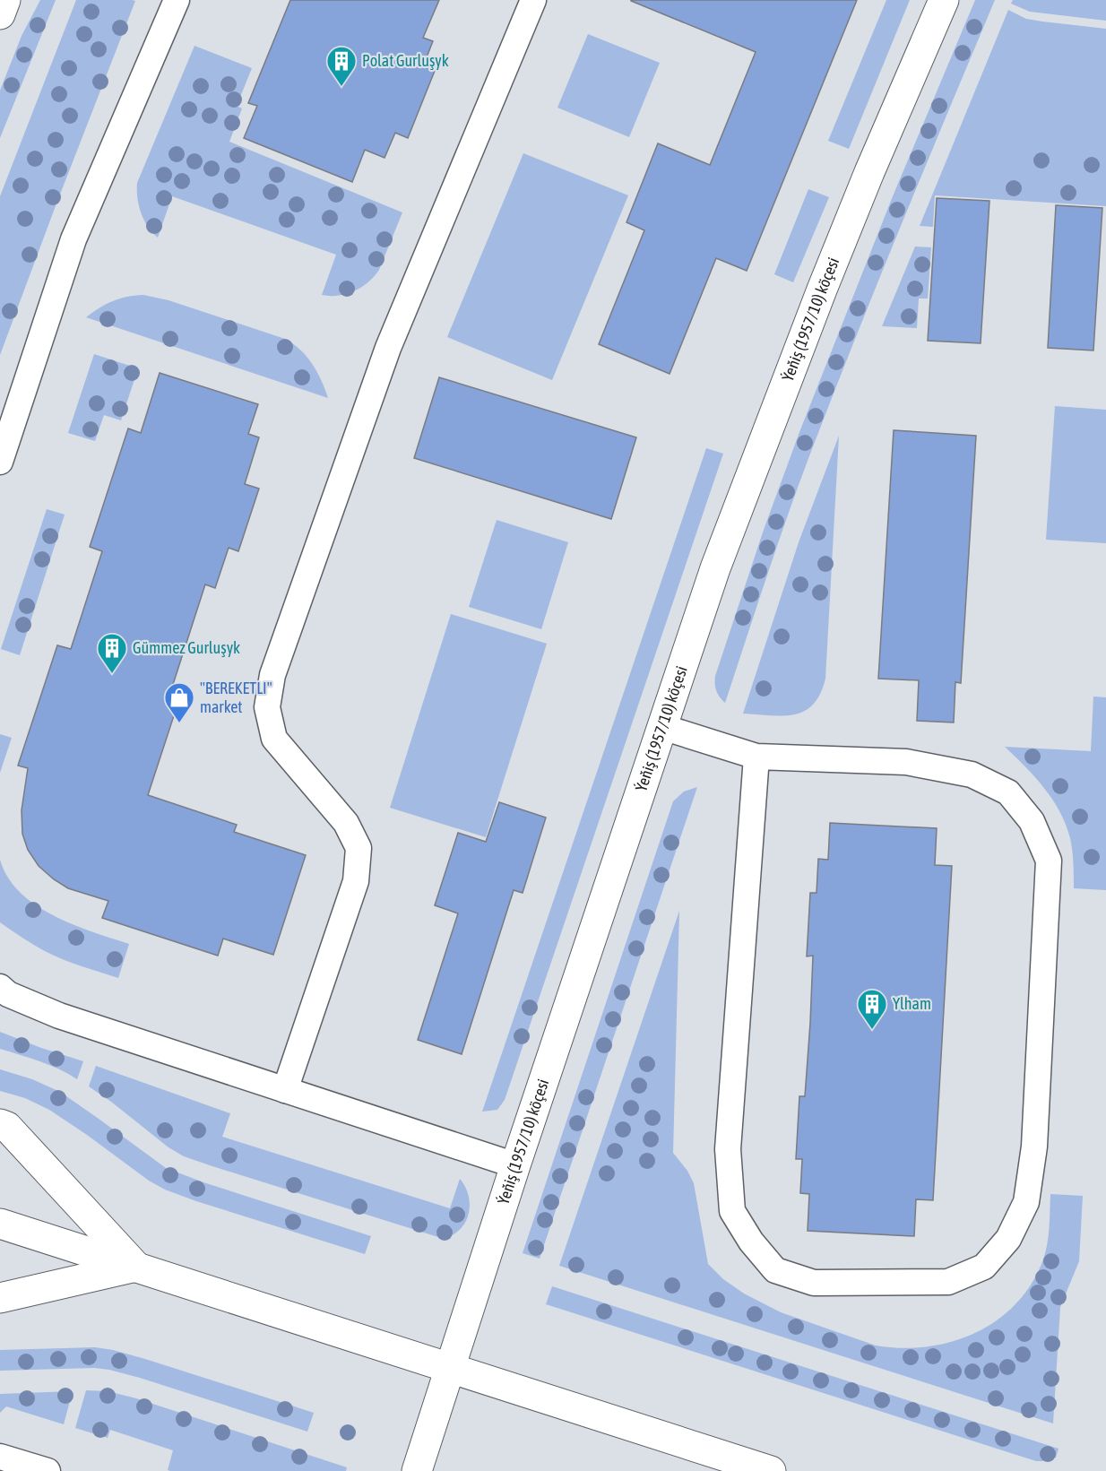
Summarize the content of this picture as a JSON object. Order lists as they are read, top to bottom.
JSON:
{
  "streets": {
    "street": ["Ýeňiş (1957/10) köçesi"]
  },
  "places": {
    "building": ["Polat Gurluşyk", "Gümmez Gurluşyk", "Ylham"],
    "shop": ["\"BEREKETLI\" market"]
  }
}
